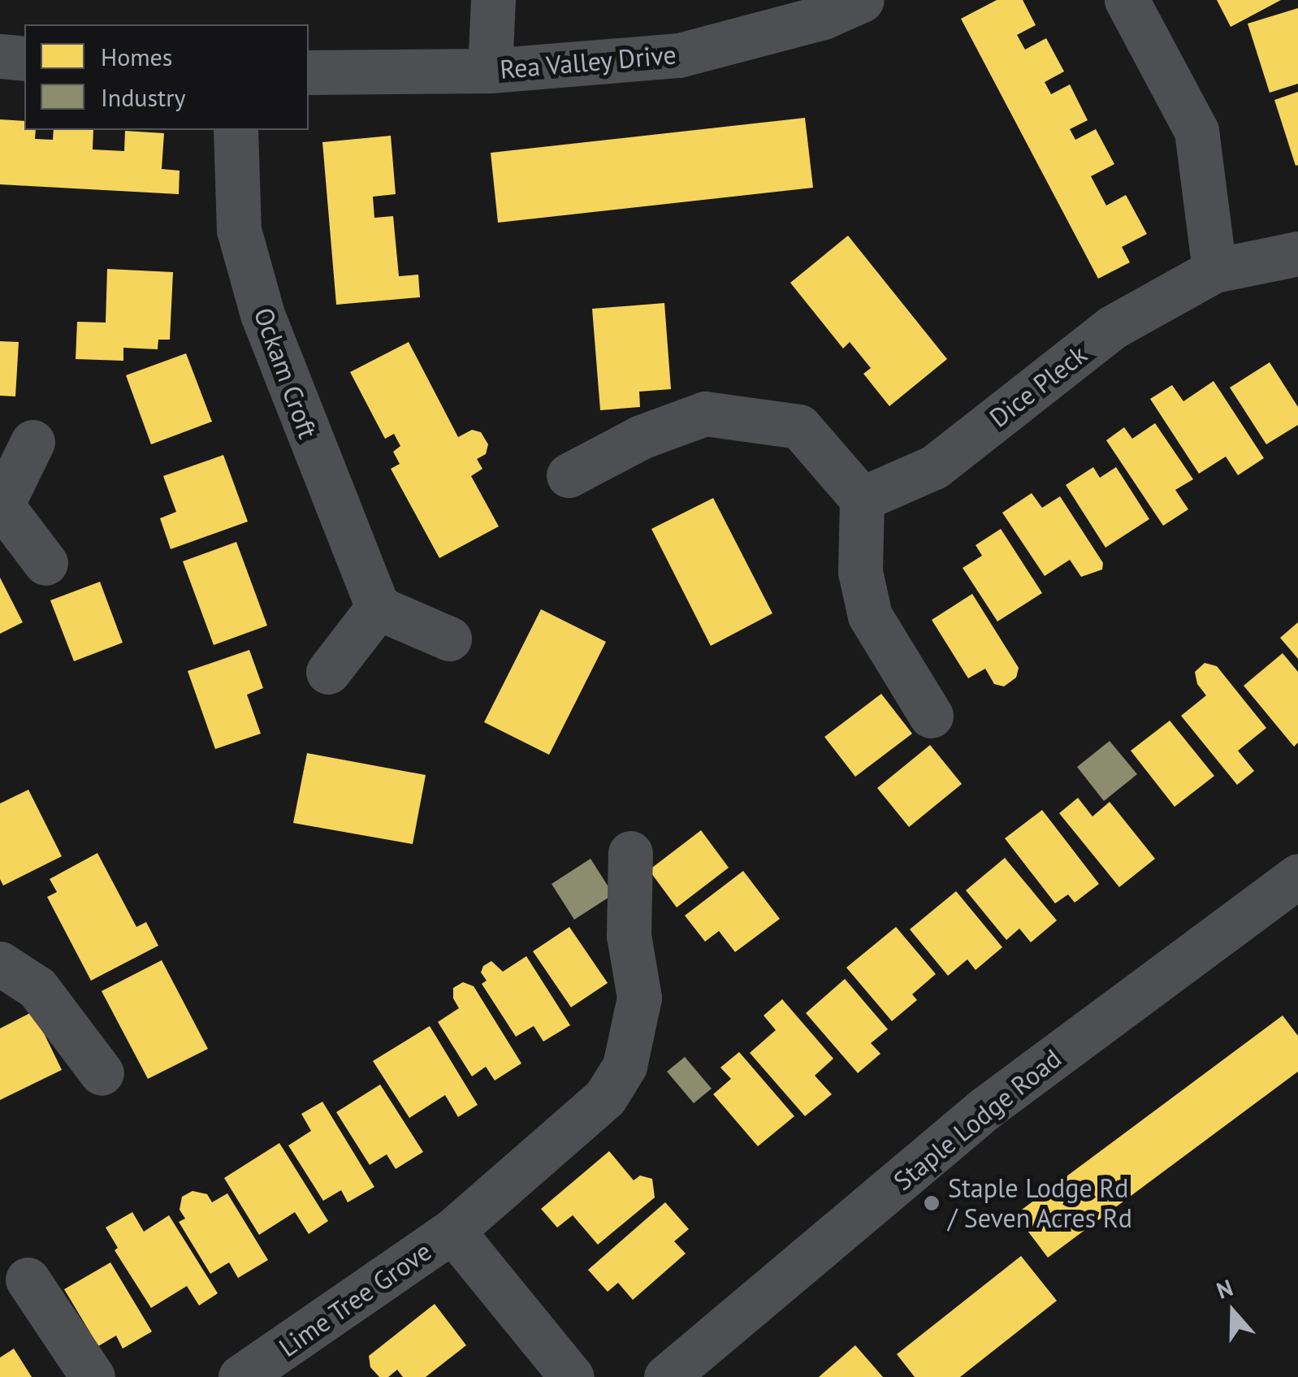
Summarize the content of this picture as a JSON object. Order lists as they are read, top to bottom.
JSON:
{
  "streets": {
    "street": [
      "Rea Valley Drive",
      "Ockam Croft",
      "Dice Pleck",
      "Staple Lodge Road",
      "Lime Tree Grove"
    ]
  },
  "places": ["Staple Lodge Rd / Seven Acres Rd"],
  "legend": ["Homes", "Industry"],
  "north": "top"
}
